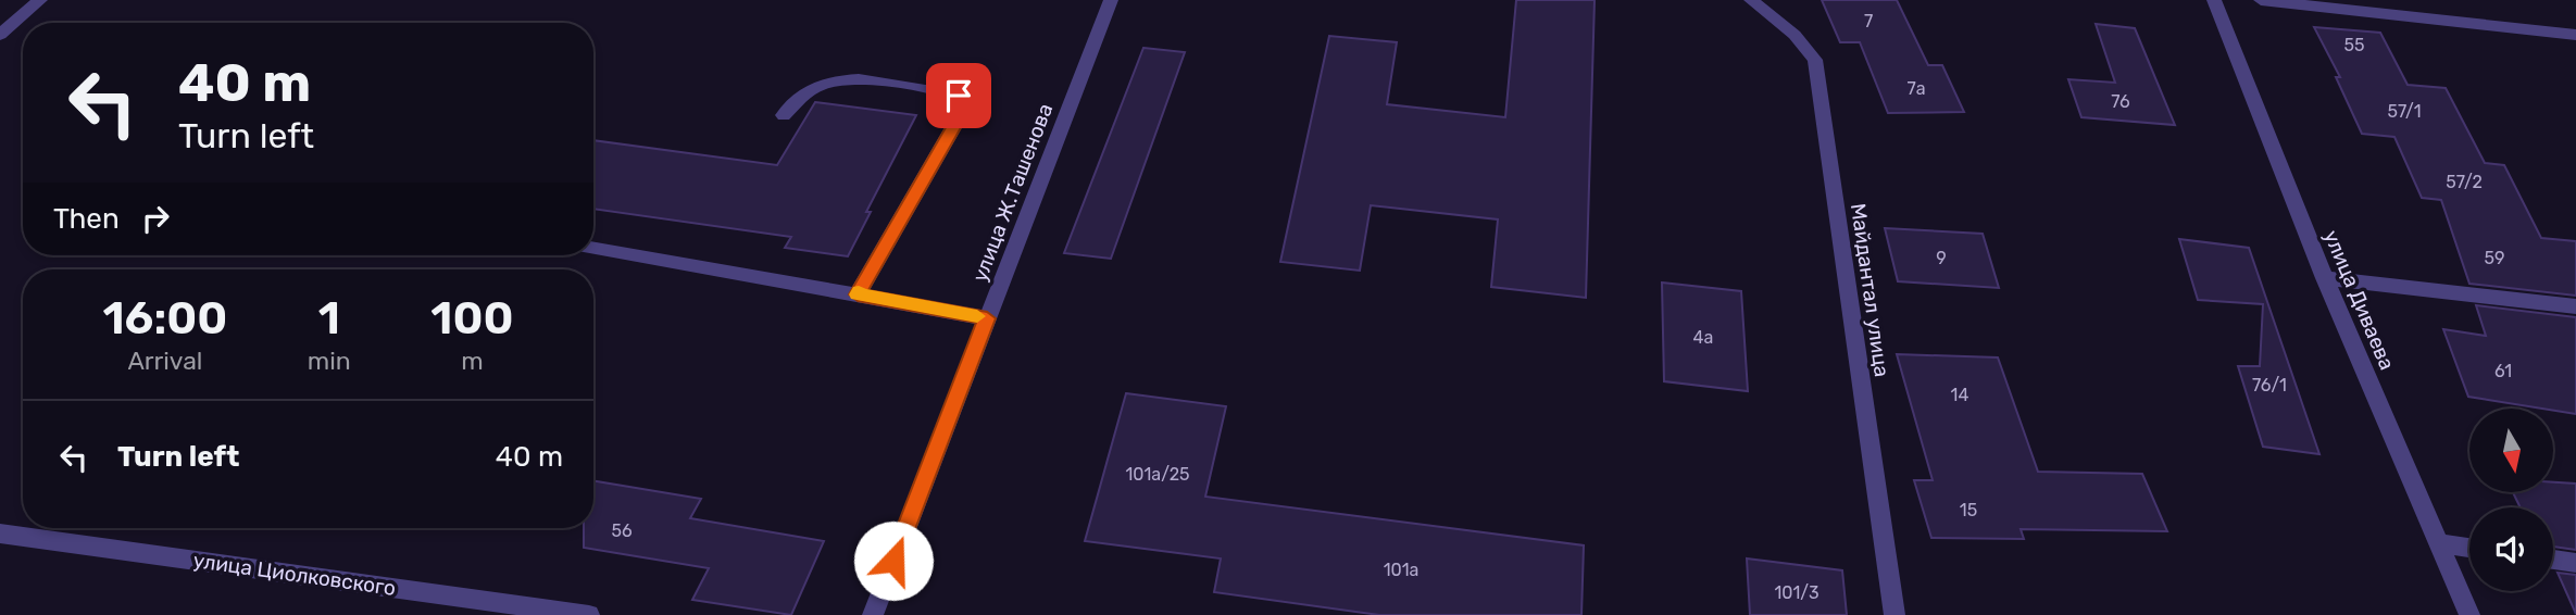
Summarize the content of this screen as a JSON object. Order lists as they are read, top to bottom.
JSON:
{
  "streets": {
    "street": [
      "улица Ж.Ташенова",
      "Майдантал улица",
      "улица Диваева",
      "улица Циолковского"
    ]
  },
  "house_numbers": [
    "7",
    "55",
    "7а",
    "76",
    "57/1",
    "57/2",
    "9",
    "59",
    "4а",
    "61",
    "76/1",
    "14",
    "101а/25",
    "15",
    "56",
    "101а",
    "101/3"
  ],
  "north": "bottom",
  "page": {
    "turn": ["40 m", "Turn left"],
    "then": "Then",
    "eta": [
      "16:00",
      "Arrival",
      "1",
      "min",
      "100",
      "m"
    ],
    "list": [
      {
        "name": "Turn left",
        "value": "40 m"
      }
    ]
  }
}
